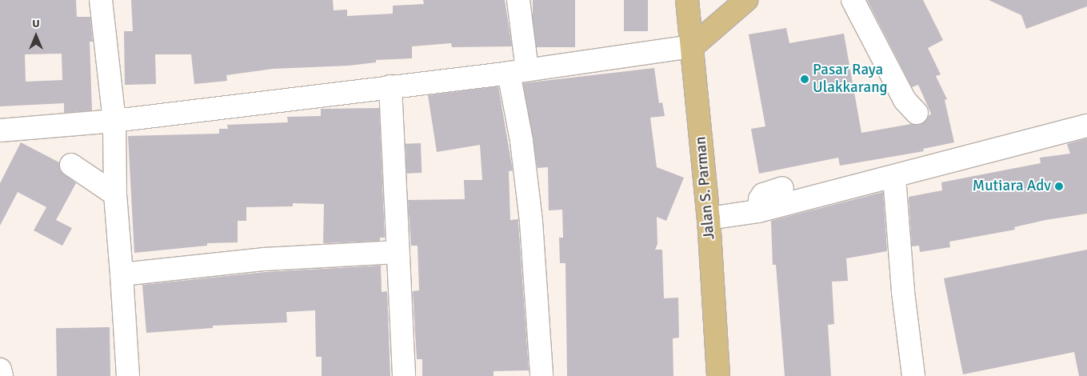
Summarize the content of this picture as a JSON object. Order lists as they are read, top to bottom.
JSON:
{
  "streets": {
    "main road": ["Jalan S. Parman"]
  },
  "places": ["Pasar Raya Ulakkarang", "Mutiara Adv"],
  "north": "top"
}
